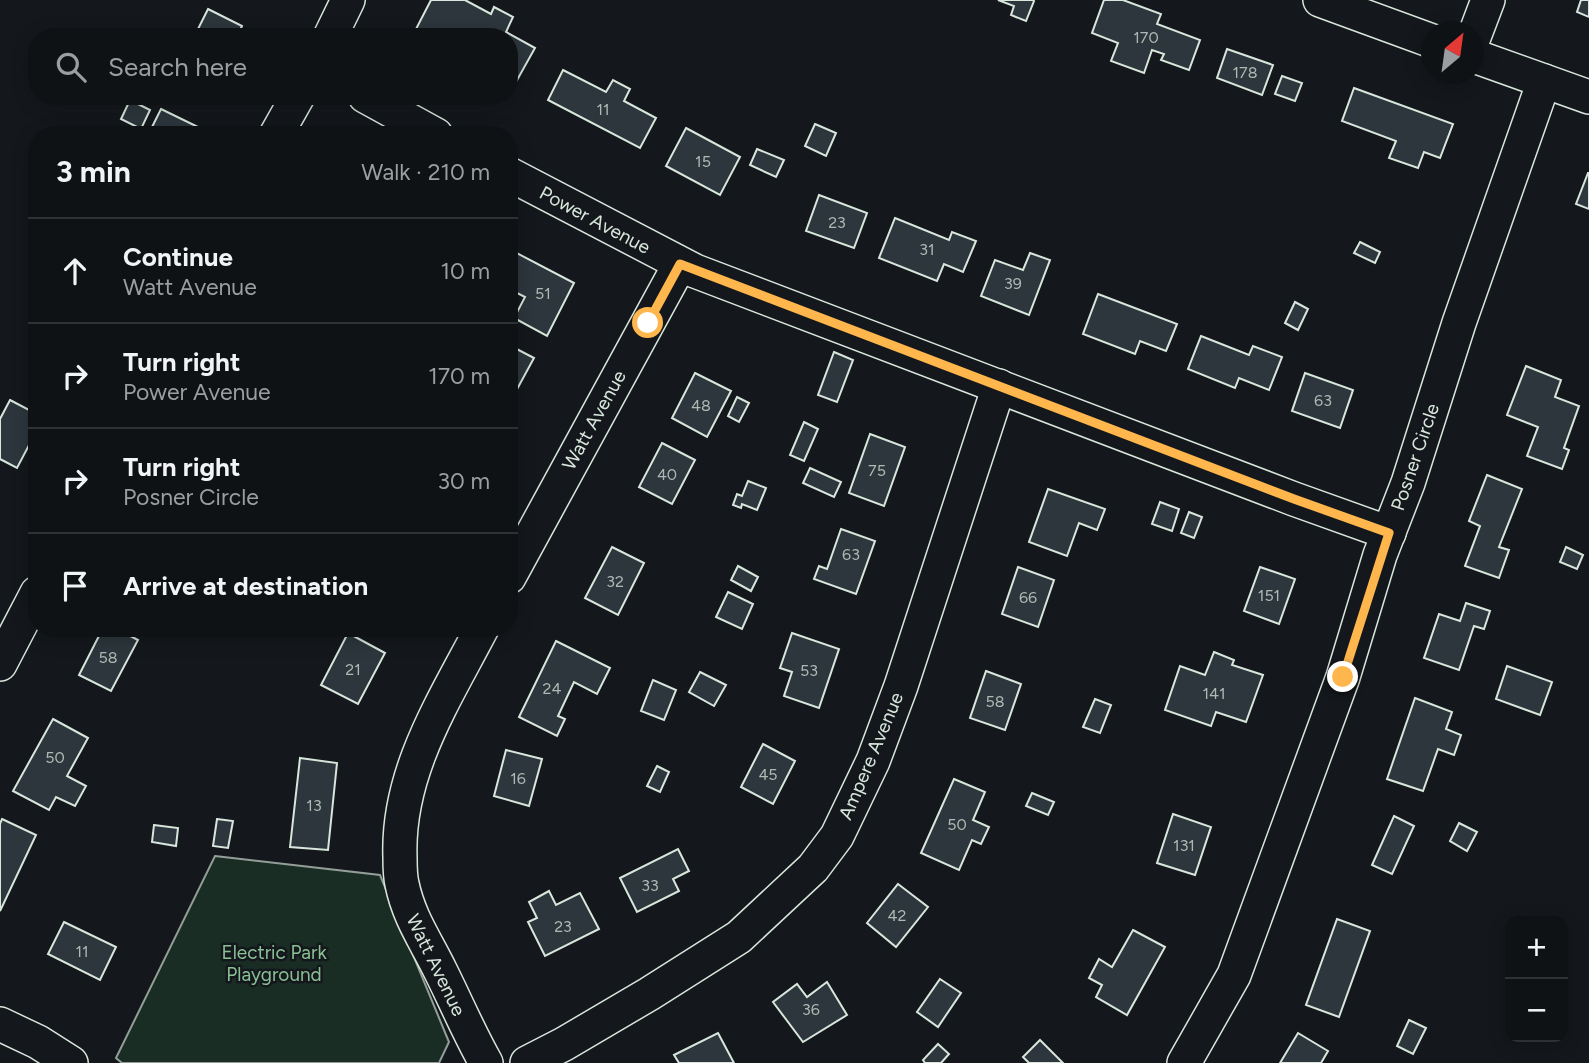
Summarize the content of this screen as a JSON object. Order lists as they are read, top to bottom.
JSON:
{
  "streets": {
    "street": [
      "Power Avenue",
      "Watt Avenue",
      "Posner Circle",
      "Ampere Avenue"
    ]
  },
  "crossings": [
    ["Power Avenue", "Watt Avenue"],
    ["Power Avenue", "Posner Circle"],
    ["Power Avenue", "Ampere Avenue"]
  ],
  "parks": ["Electric Park Playground"],
  "house_numbers": [
    "170",
    "178",
    "11",
    "15",
    "23",
    "31",
    "39",
    "51",
    "63",
    "48",
    "75",
    "40",
    "63",
    "32",
    "151",
    "66",
    "58",
    "21",
    "53",
    "24",
    "141",
    "58",
    "50",
    "45",
    "16",
    "13",
    "50",
    "131",
    "33",
    "42",
    "23",
    "11",
    "36"
  ],
  "north": "top right",
  "page": {
    "search": "Search here",
    "heading": ["3 min", "Walk · 210 m"],
    "list": [
      ["Continue", "Watt Avenue", "10 m"],
      ["Turn right", "Power Avenue", "170 m"],
      ["Turn right", "Posner Circle", "30 m"],
      "Arrive at destination"
    ],
    "map_buttons": ["+", "−"]
  }
}
